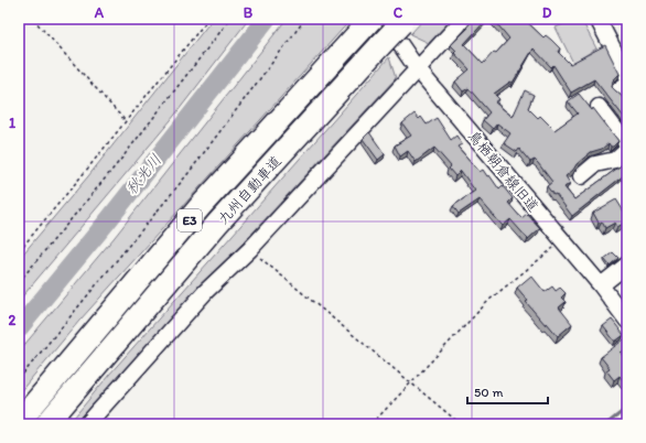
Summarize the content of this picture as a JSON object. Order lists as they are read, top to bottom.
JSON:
{
  "streets": {
    "highway": ["九州自動車道", "E3"],
    "street": ["鳥栖朝倉線旧道"]
  },
  "crossings": [
    ["鳥栖朝倉線旧道", "九州自動車道"]
  ],
  "water": ["秋光川"],
  "scale_bar": "50 m",
  "grid": {
    "columns": [
      "A",
      "B",
      "C",
      "D"
    ],
    "rows": ["1", "2"]
  }
}
